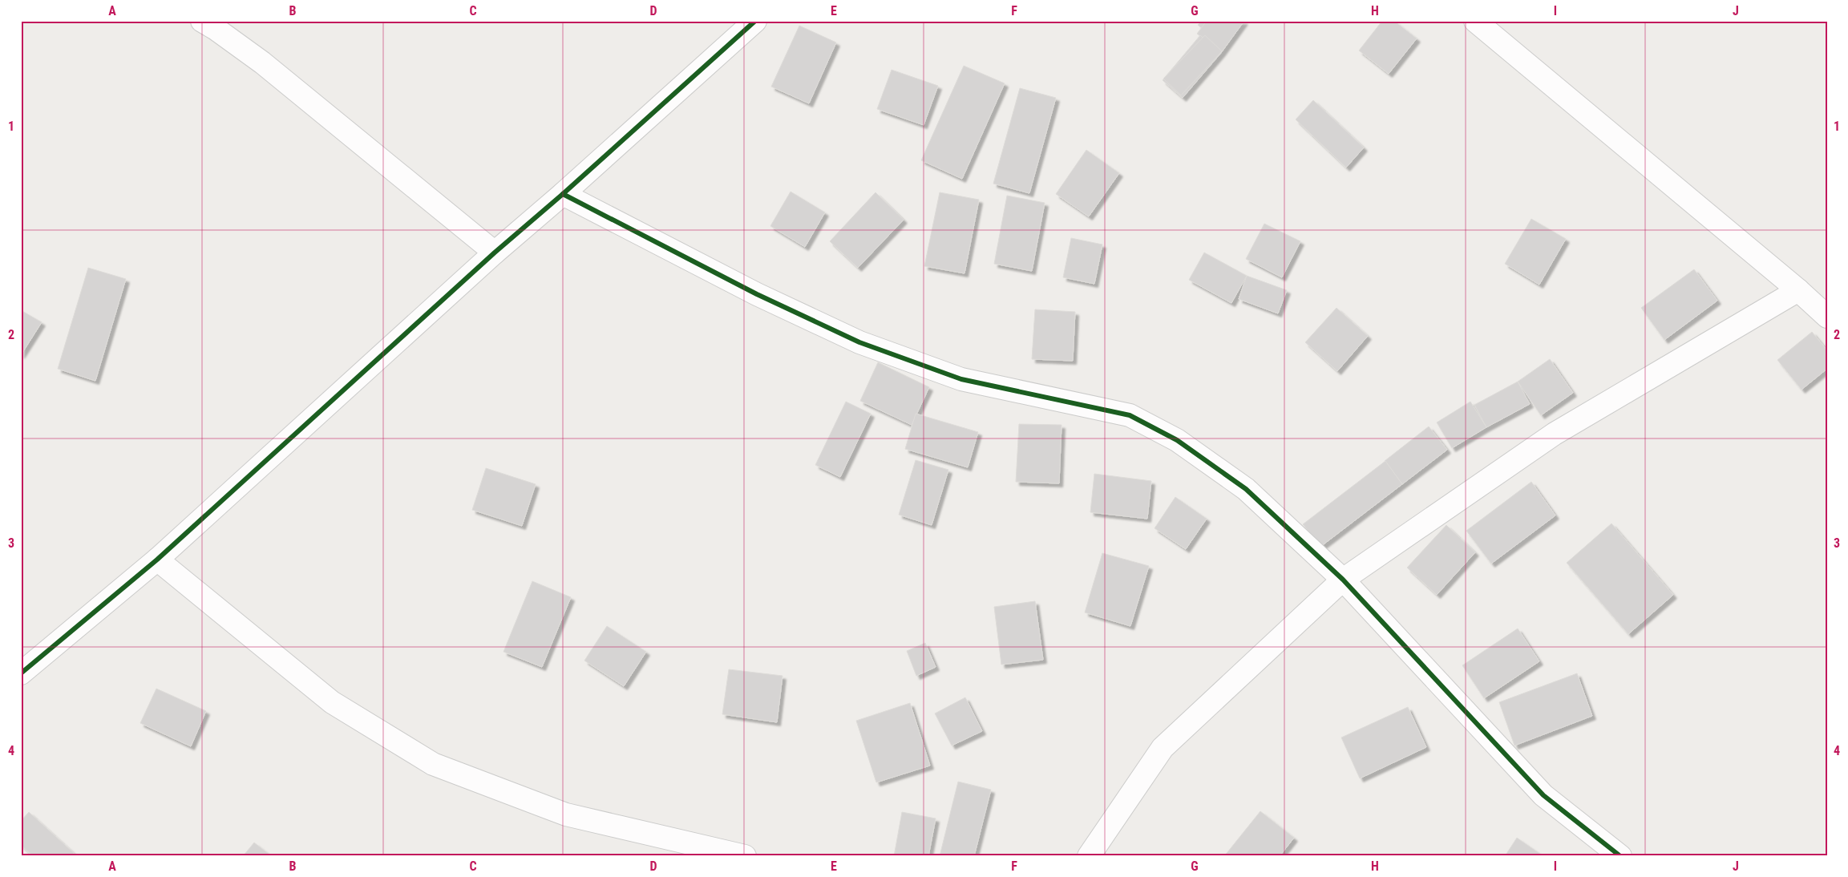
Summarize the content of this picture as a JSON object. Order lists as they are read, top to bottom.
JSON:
{
  "grid": {
    "columns": [
      "A",
      "B",
      "C",
      "D",
      "E",
      "F",
      "G",
      "H",
      "I",
      "J"
    ],
    "rows": [
      "1",
      "2",
      "3",
      "4"
    ]
  }
}
